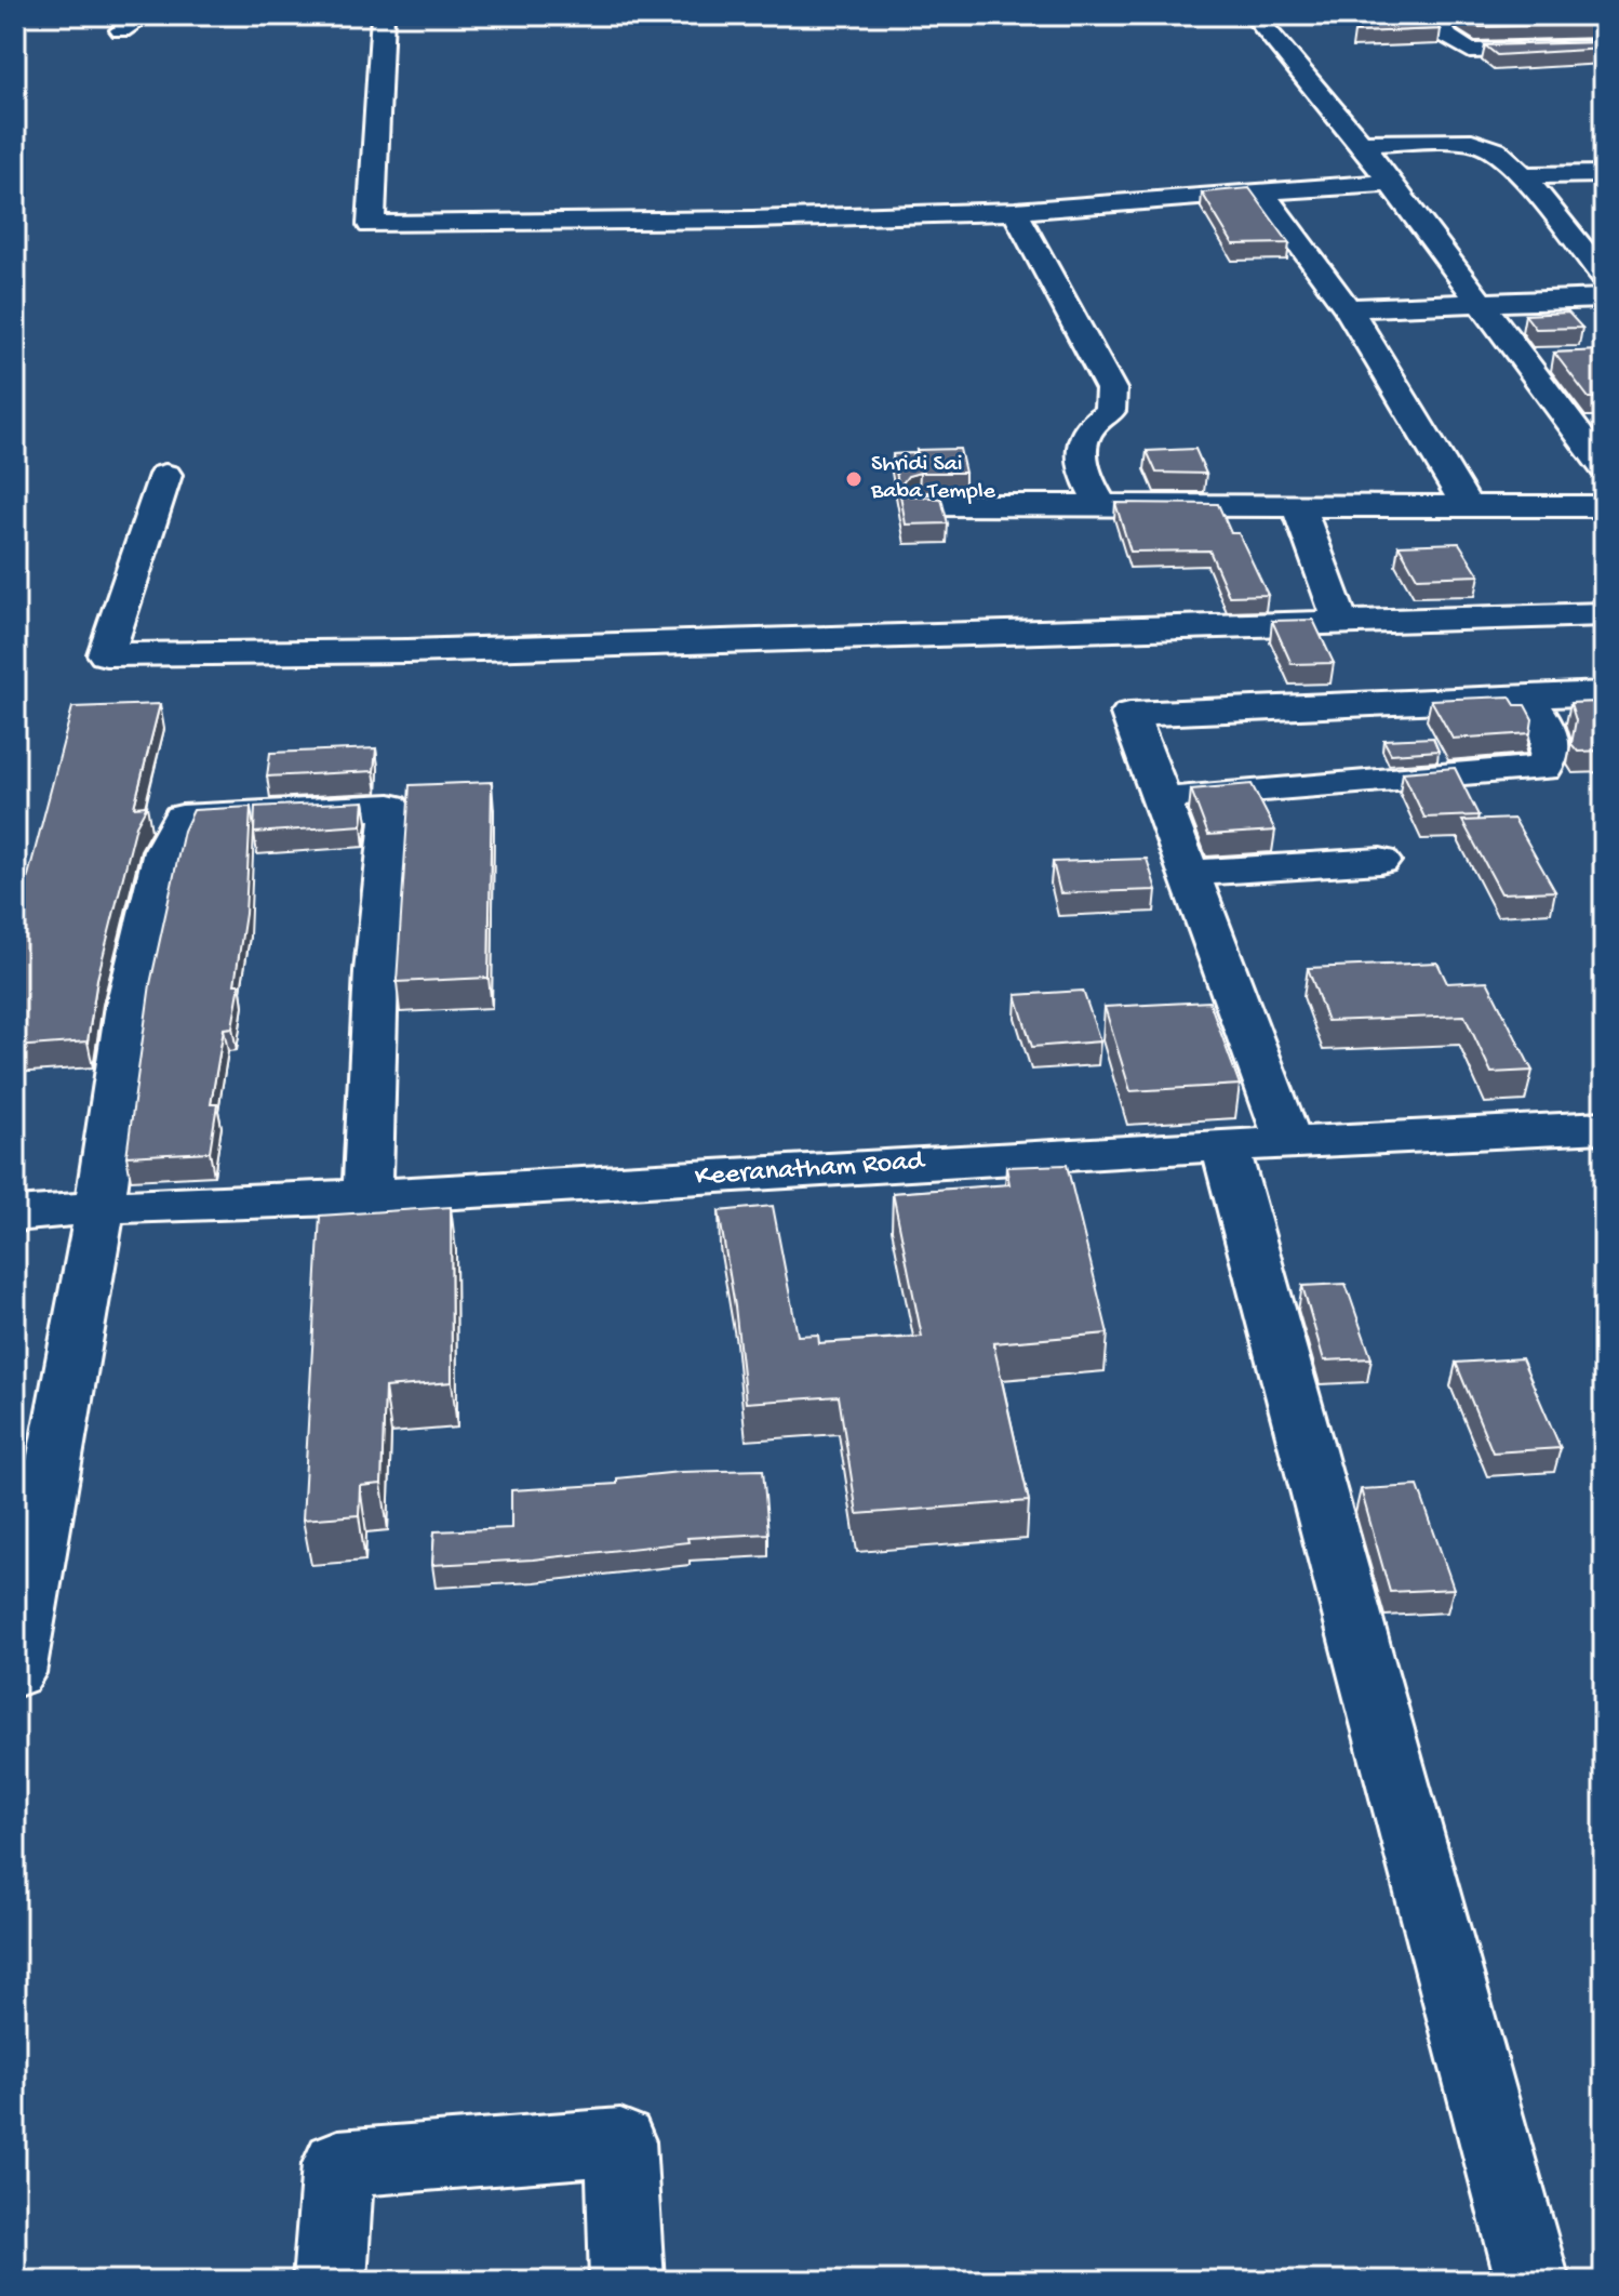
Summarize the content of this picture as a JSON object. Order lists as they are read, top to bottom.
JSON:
{
  "streets": {
    "street": ["Keeranatham Road"]
  },
  "places": ["Shridi Sai Baba Temple"]
}
